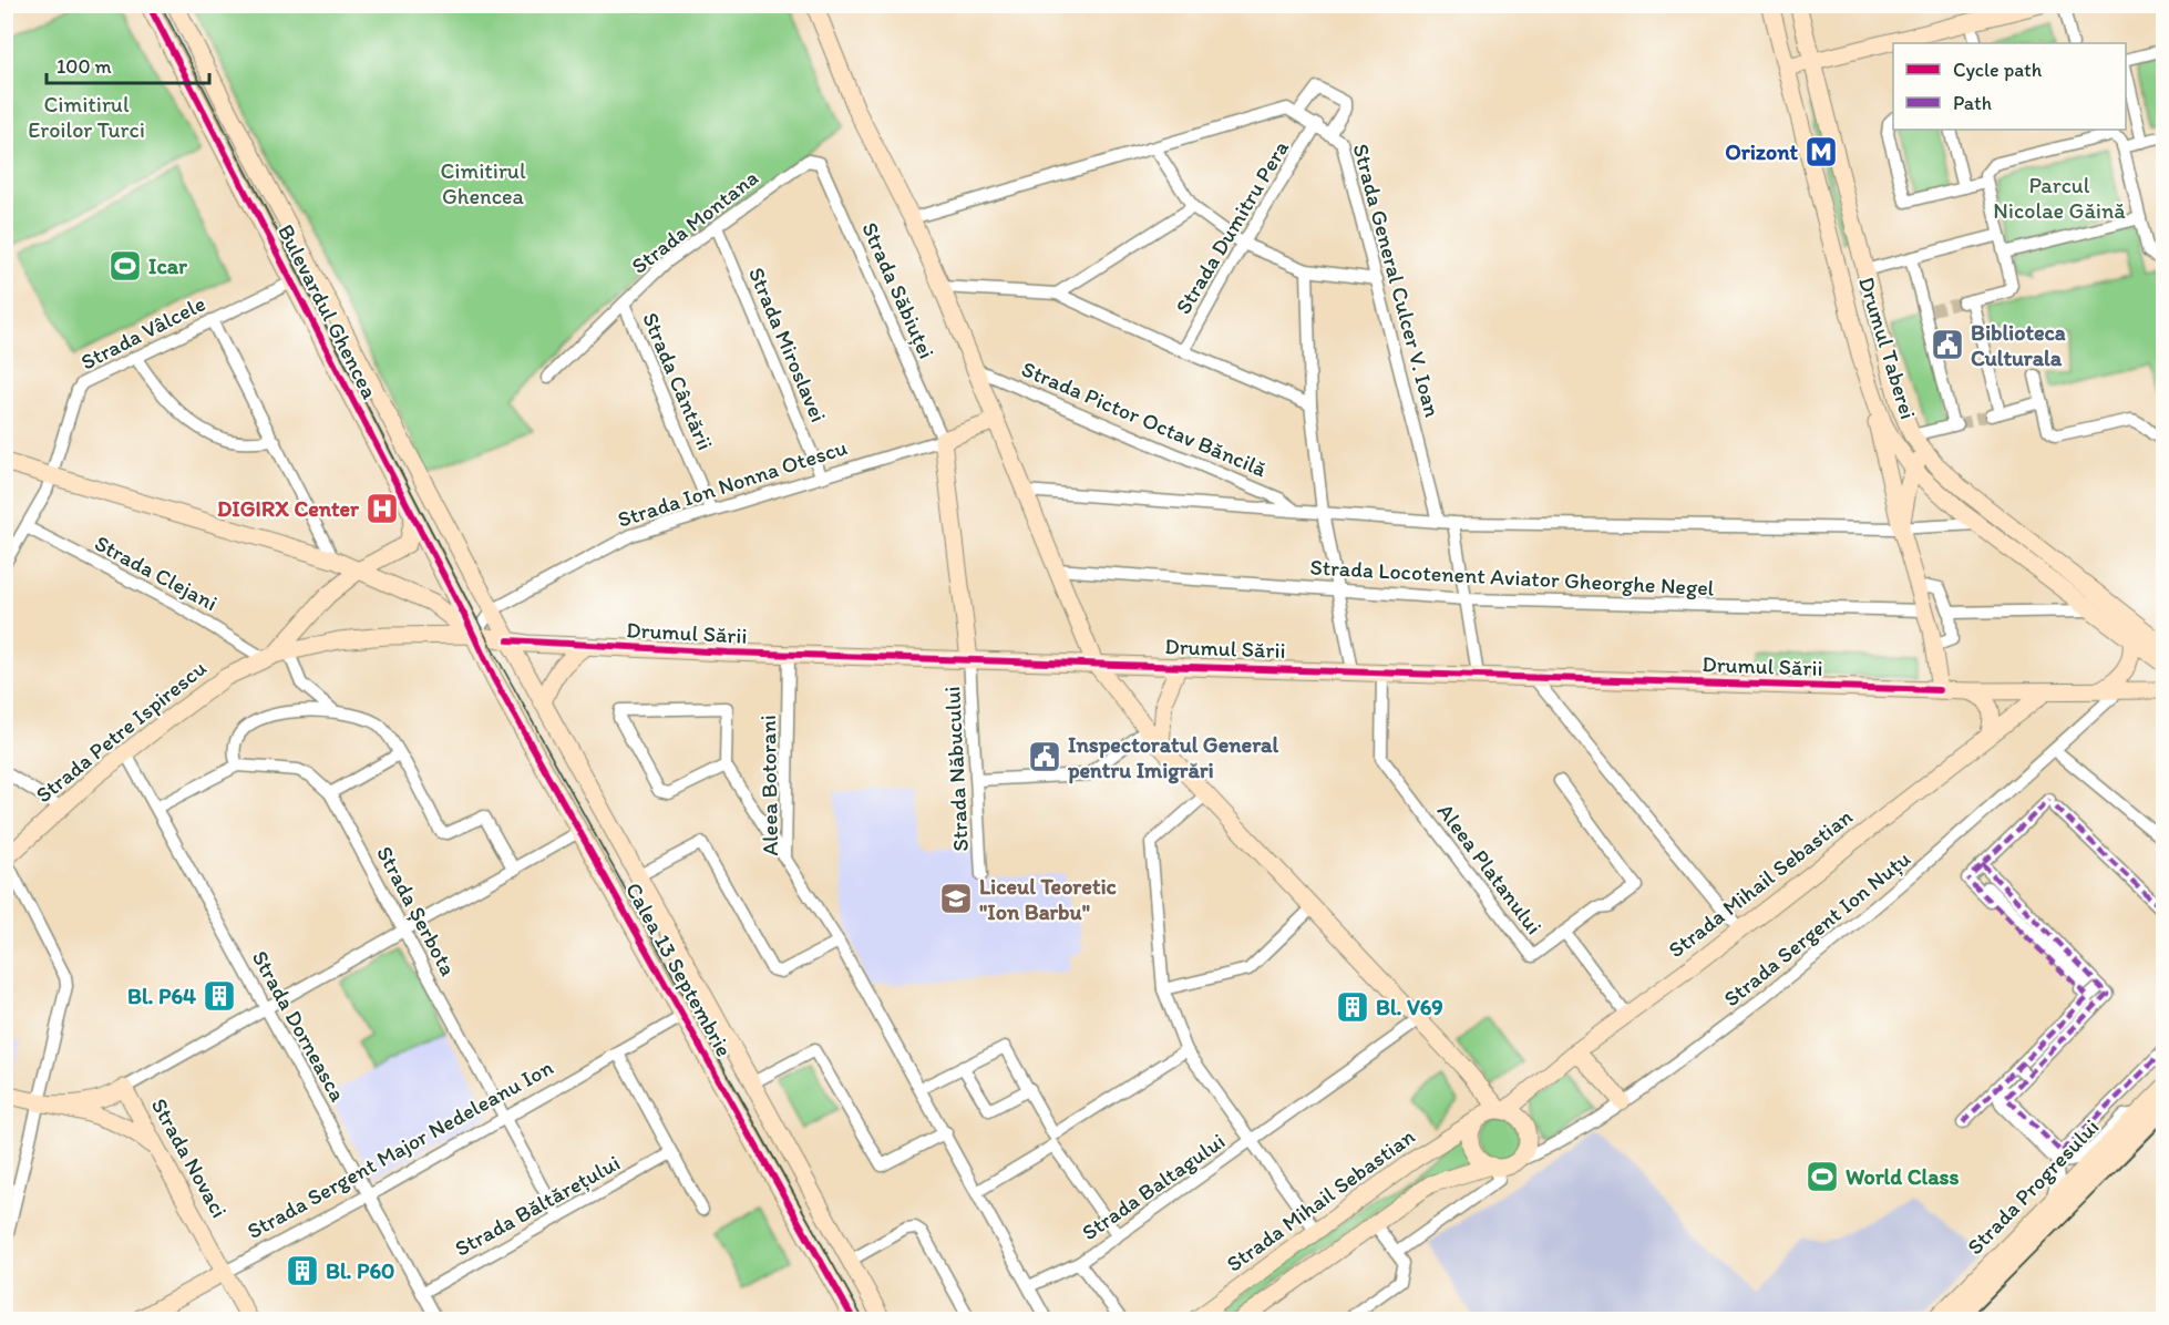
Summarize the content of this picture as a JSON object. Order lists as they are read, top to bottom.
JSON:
{
  "streets": {
    "main road": [
      "Bulevardul Ghencea",
      "Drumul Taberei",
      "Strada Ion Nonna Otescu",
      "Drumul Sării",
      "Strada Petre Ispirescu",
      "Strada Mihail Sebastian",
      "Calea 13 Septembrie",
      "Strada Sergent Major Nedeleanu Ion",
      "Strada Novaci",
      "Strada Progresului"
    ],
    "street": [
      "Strada Montana",
      "Strada Dumitru Pera",
      "Strada General Culcer V. Ioan",
      "Strada Săbiuței",
      "Strada Vâlcele",
      "Strada Miroslavei",
      "Strada Cântării",
      "Strada Pictor Octav Băncilă",
      "Strada Clejani",
      "Strada Locotenent Aviator Gheorghe Negel",
      "Strada Năbucului",
      "Aleea Botorani",
      "Aleea Platanului",
      "Strada Șerbota",
      "Strada Sergent Ion Nuțu",
      "Strada Dorneasca",
      "Strada Baltagului",
      "Strada Băltărețului"
    ]
  },
  "crossings": [
    ["Strada Montana", "Strada Săbiuței"],
    ["Strada Montana", "Strada Miroslavei"],
    ["Strada Montana", "Strada Cântării"],
    ["Strada Dumitru Pera", "Strada General Culcer V. Ioan"],
    ["Strada Săbiuței", "Strada Ion Nonna Otescu"],
    ["Bulevardul Ghencea", "Strada Vâlcele"],
    ["Bulevardul Ghencea", "Strada Ion Nonna Otescu"],
    ["Bulevardul Ghencea", "Drumul Sării"],
    ["Bulevardul Ghencea", "Strada Petre Ispirescu"],
    ["Bulevardul Ghencea", "Calea 13 Septembrie"],
    ["Strada Vâlcele", "Strada Clejani"],
    ["Strada Miroslavei", "Strada Ion Nonna Otescu"],
    ["Strada Cântării", "Strada Ion Nonna Otescu"],
    ["Strada Clejani", "Strada Petre Ispirescu"],
    ["Drumul Sării", "Strada Petre Ispirescu"],
    ["Drumul Sării", "Strada Năbucului"],
    ["Drumul Sării", "Aleea Botorani"],
    ["Drumul Sării", "Aleea Platanului"],
    ["Drumul Sării", "Strada Mihail Sebastian"],
    ["Drumul Sării", "Strada Sergent Ion Nuțu"],
    ["Drumul Sării", "Calea 13 Septembrie"],
    ["Strada Petre Ispirescu", "Calea 13 Septembrie"],
    ["Strada Petre Ispirescu", "Strada Dorneasca"],
    ["Aleea Platanului", "Strada Mihail Sebastian"],
    ["Strada Mihail Sebastian", "Strada Sergent Ion Nuțu"],
    ["Strada Mihail Sebastian", "Strada Baltagului"],
    ["Strada Șerbota", "Strada Sergent Major Nedeleanu Ion"],
    ["Strada Șerbota", "Strada Băltărețului"],
    ["Calea 13 Septembrie", "Strada Sergent Major Nedeleanu Ion"],
    ["Strada Dorneasca", "Strada Sergent Major Nedeleanu Ion"],
    ["Strada Dorneasca", "Strada Băltărețului"],
    ["Strada Sergent Major Nedeleanu Ion", "Strada Novaci"]
  ],
  "parks": ["Cimitirul Eroilor Turci", "Cimitirul Ghencea", "Parcul Nicolae Găină"],
  "places": {
    "metro station": ["Orizont"],
    "sports": ["Icar", "World Class"],
    "public building": ["Biblioteca Culturala", "Inspectoratul General pentru Imigrări"],
    "hospital": ["DIGIRX Center"],
    "school or university": ["Liceul Teoretic \"Ion Barbu\""],
    "building": ["Bl. P64", "Bl. V69", "Bl. P60"]
  },
  "legend": ["Cycle path", "Path"],
  "scale_bar": "100 m"
}
